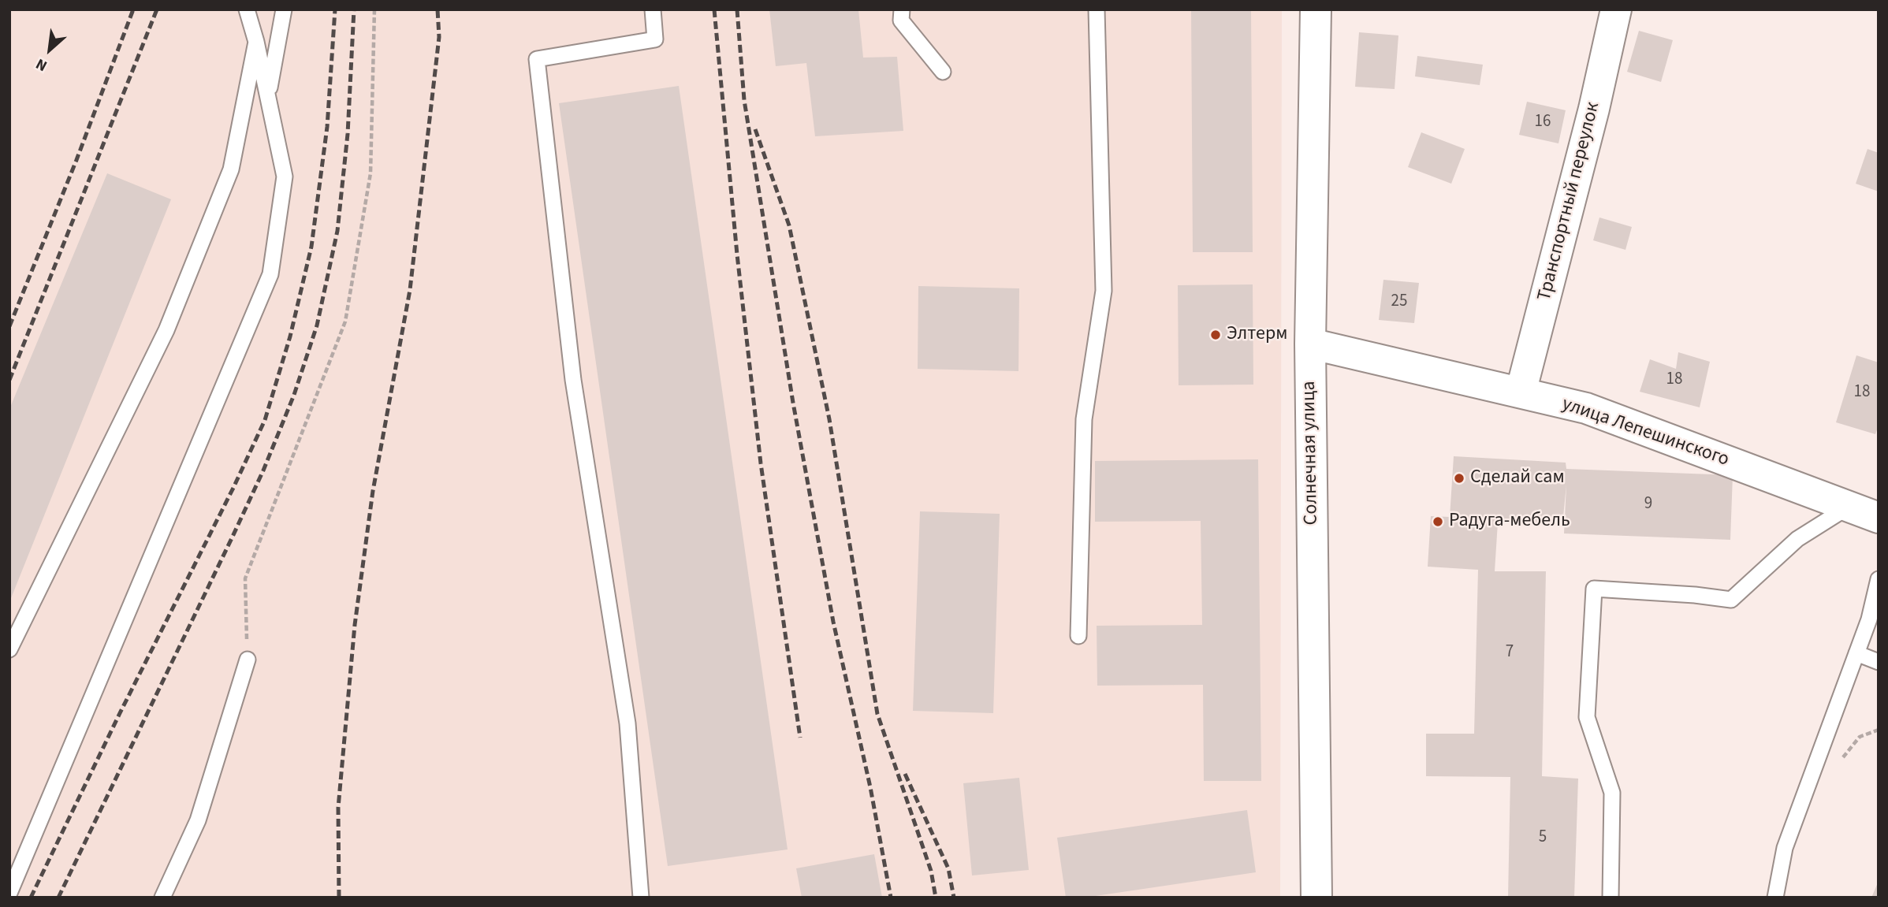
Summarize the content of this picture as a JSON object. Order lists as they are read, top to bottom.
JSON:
{
  "streets": {
    "street": ["Транспортный переулок", "улица Лепешинского", "Солнечная улица"]
  },
  "crossings": [
    ["Транспортный переулок", "улица Лепешинского"],
    ["улица Лепешинского", "Солнечная улица"]
  ],
  "places": ["Элтерм", "Сделай сам", "Радуга-мебель"],
  "house_numbers": [
    "16",
    "25",
    "18",
    "18",
    "9",
    "7",
    "5"
  ],
  "north": "bottom left"
}
